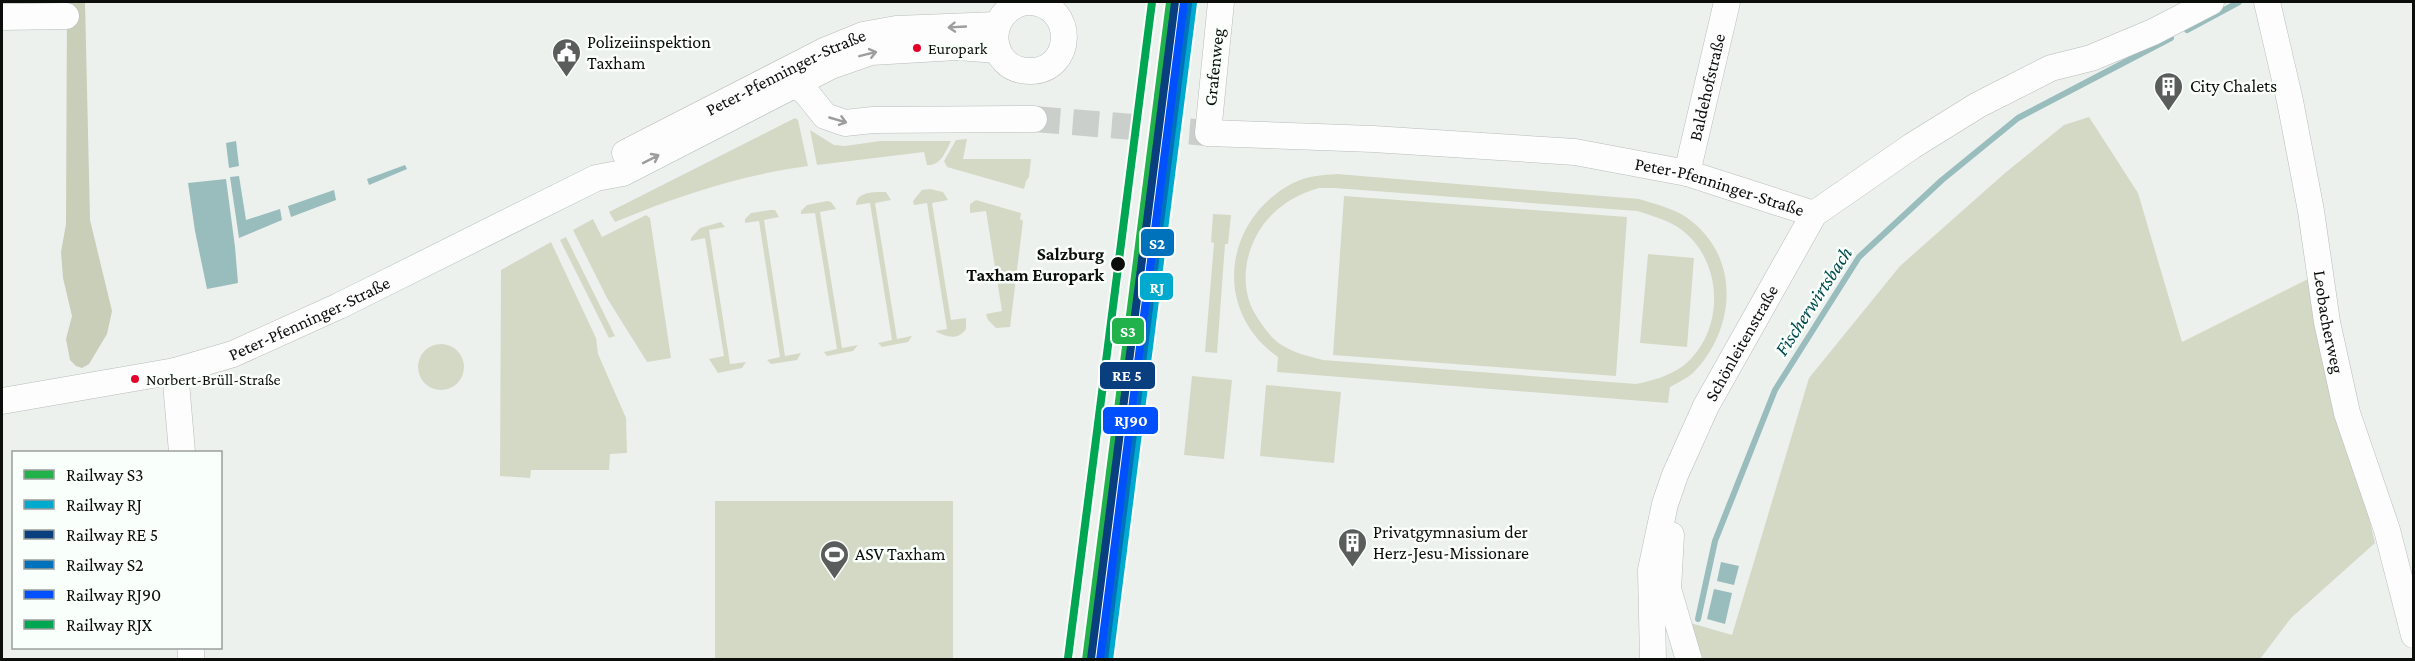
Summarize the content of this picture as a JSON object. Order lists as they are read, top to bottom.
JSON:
{
  "streets": {
    "street": [
      "Grafenweg",
      "Peter-Pfenninger-Straße",
      "Baldehofstraße",
      "Leobacherweg",
      "Schönleitenstraße"
    ]
  },
  "crossings": [
    ["Grafenweg", "Peter-Pfenninger-Straße"],
    ["Peter-Pfenninger-Straße", "Baldehofstraße"],
    ["Peter-Pfenninger-Straße", "Schönleitenstraße"]
  ],
  "water": ["Fischerwirtsbach"],
  "places": {
    "other": ["Europark", "Salzburg Taxham Europark", "Norbert-Brüll-Straße"],
    "public building": ["Polizeiinspektion Taxham"],
    "building": ["City Chalets", "Privatgymnasium der Herz-Jesu-Missionare"],
    "sports": ["ASV Taxham"]
  },
  "lines": [
    "rail line S3",
    "rail line RJ90",
    "rail line RJX",
    "rail line RJ",
    "rail line S2"
  ],
  "legend": [
    "Railway S3",
    "Railway RJ",
    "Railway RE 5",
    "Railway S2",
    "Railway RJ90",
    "Railway RJX"
  ]
}
